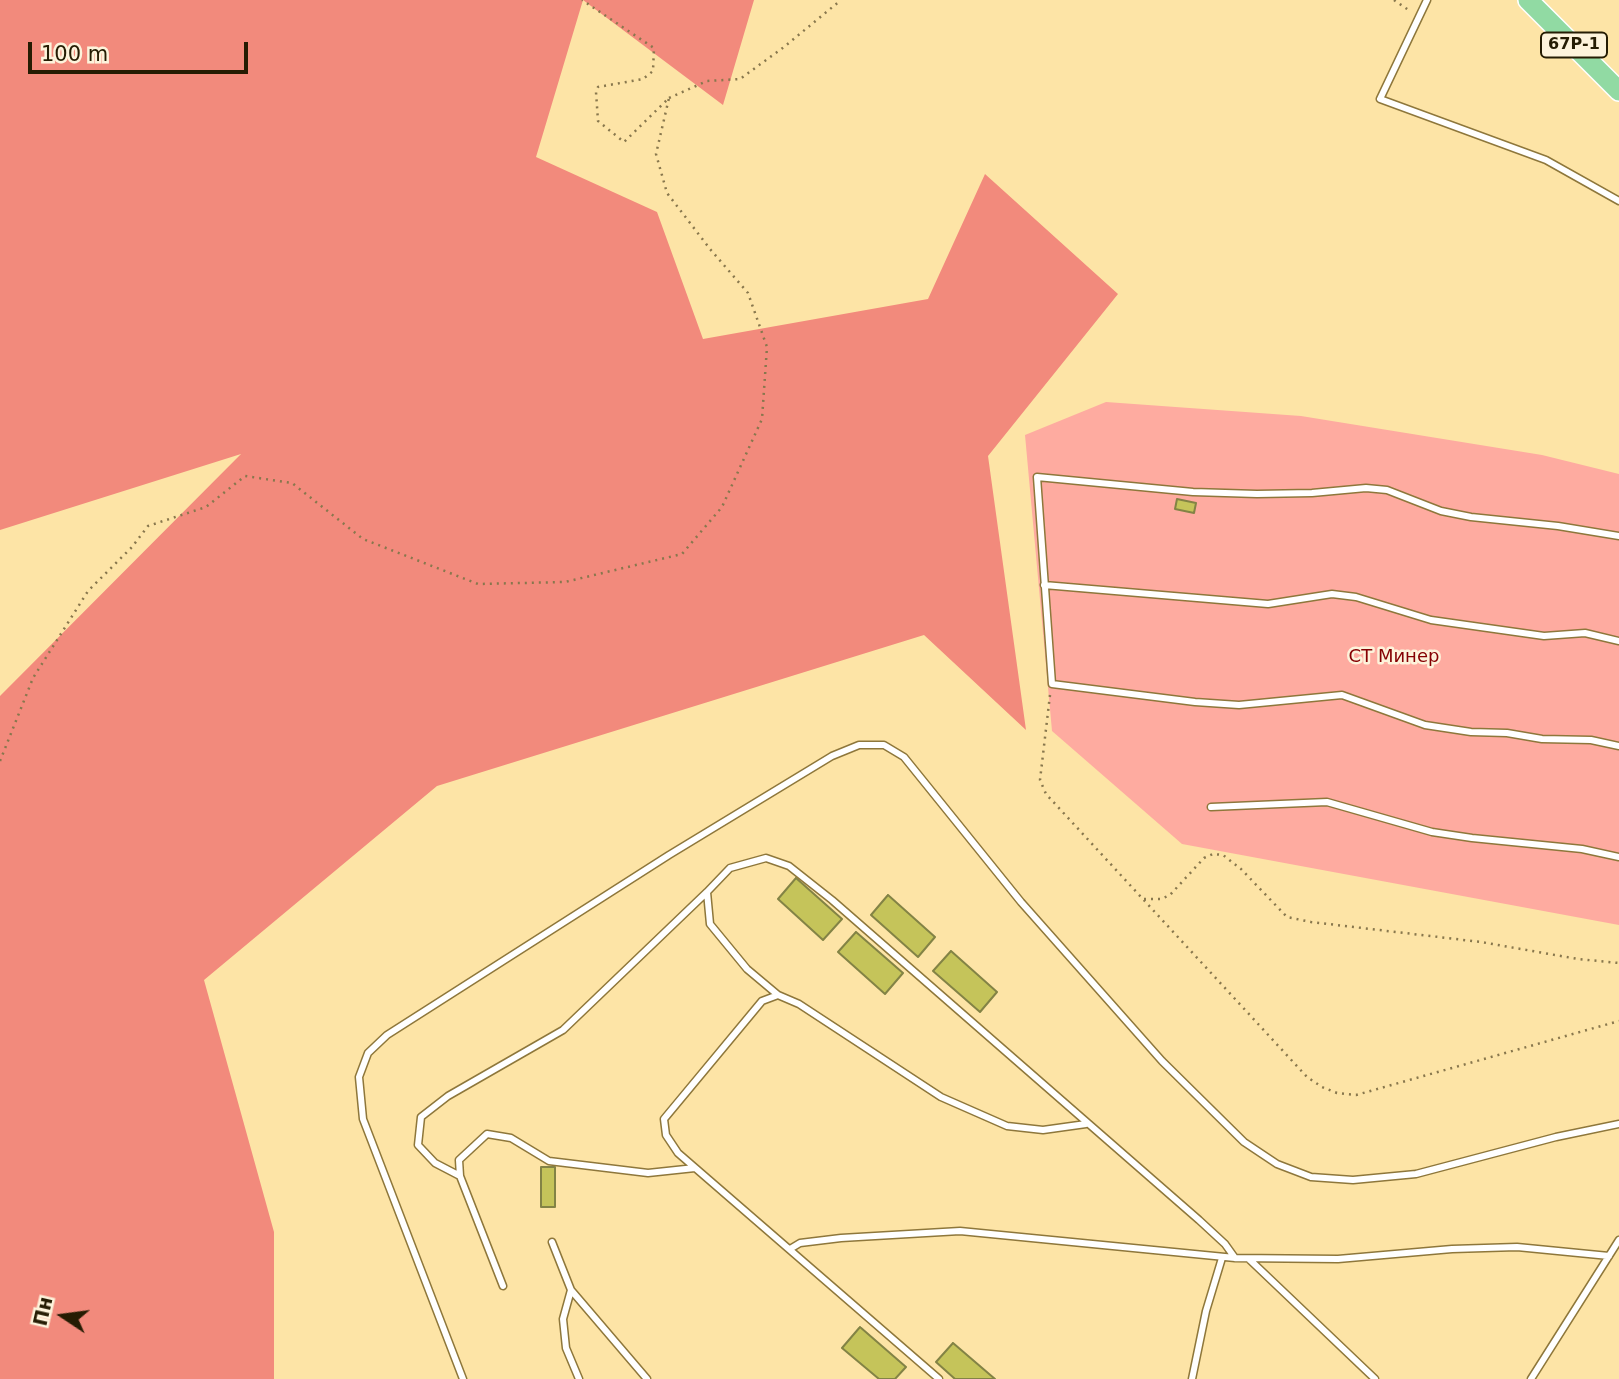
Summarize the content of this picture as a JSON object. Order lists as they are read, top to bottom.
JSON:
{
  "streets": {
    "main road": ["67Р-1"]
  },
  "parks": ["СТ Минер"],
  "scale_bar": "100 m",
  "north": "left"
}
